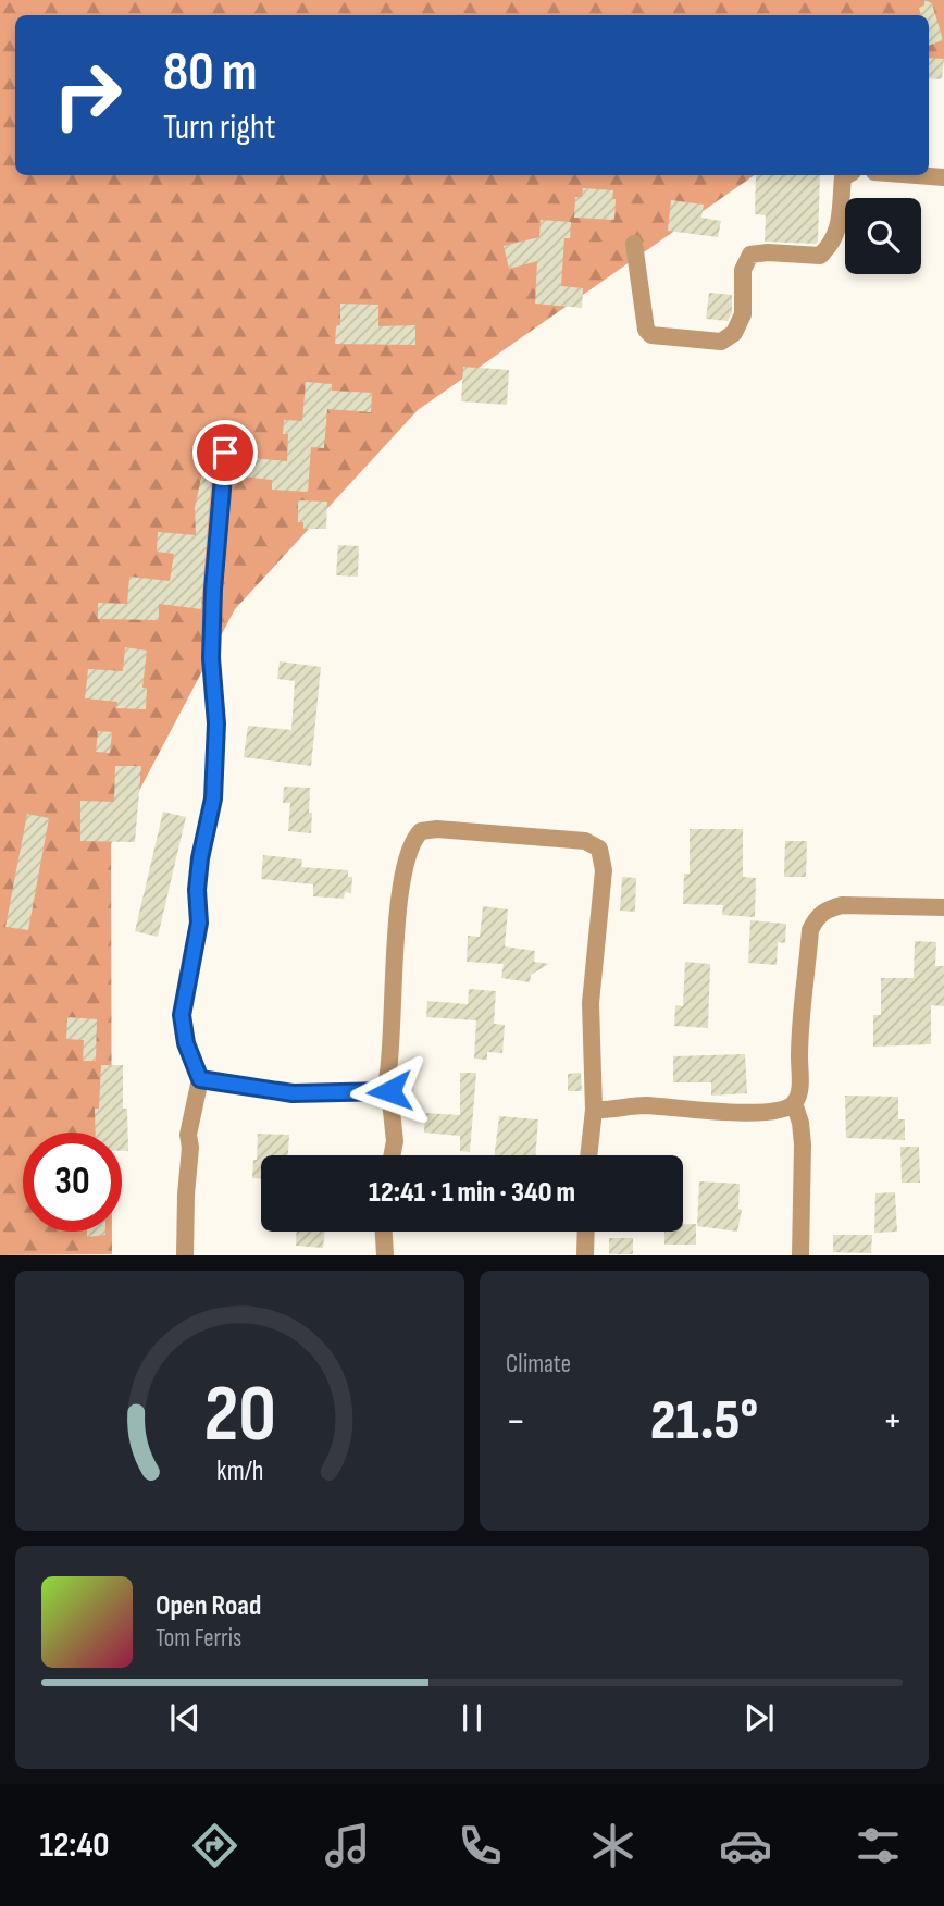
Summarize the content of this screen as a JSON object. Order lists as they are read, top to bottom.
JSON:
{
  "page": {
    "turn": ["80 m", "Turn right"],
    "limit": "30",
    "trip": "12:41 · 1 min · 340 m",
    "tile": "Climate",
    "heat": ["−", "21.5°", "+"],
    "song": ["Open Road", "Tom Ferris"],
    "tabs": "12:40",
    "gauge": ["20", "km/h"]
  }
}
